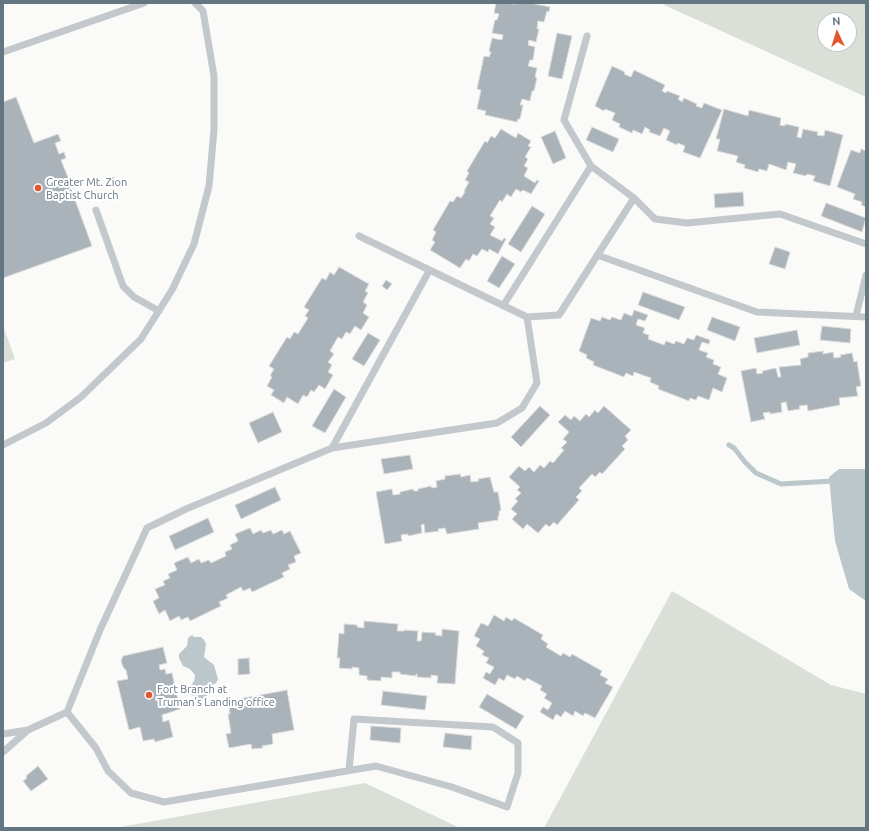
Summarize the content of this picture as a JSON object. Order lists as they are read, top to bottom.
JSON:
{
  "places": ["Greater Mt. Zion Baptist Church", "Fort Branch at Truman's Landing office"],
  "north": "top"
}
